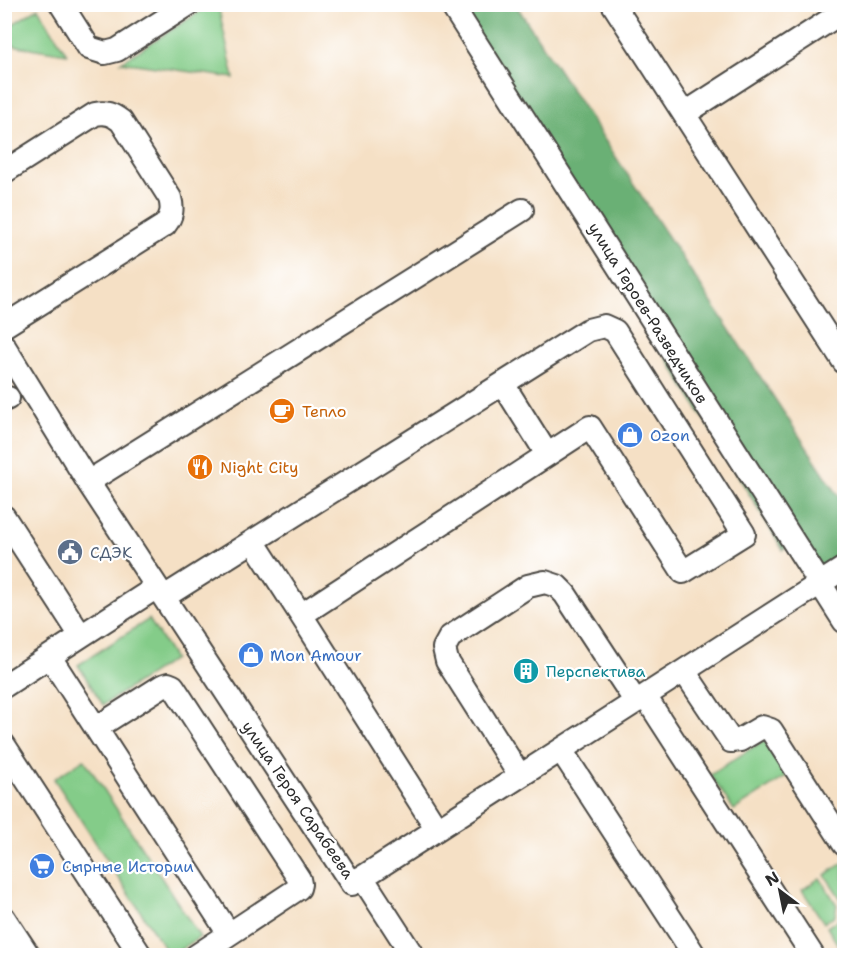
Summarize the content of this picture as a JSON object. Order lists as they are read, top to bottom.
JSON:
{
  "streets": {
    "street": ["улица Героев-Разведчиков", "улица Героя Сарабеева"]
  },
  "crossings": [
    ["улица Героев-Разведчиков", "улица Героя Сарабеева"]
  ],
  "places": {
    "cafe": ["Тепло"],
    "shop": ["Ozon", "Mon Amour"],
    "restaurant": ["Night City"],
    "public building": ["СДЭК"],
    "building": ["Перспектива"],
    "supermarket": ["Сырные Истории"]
  },
  "north": "top left"
}
